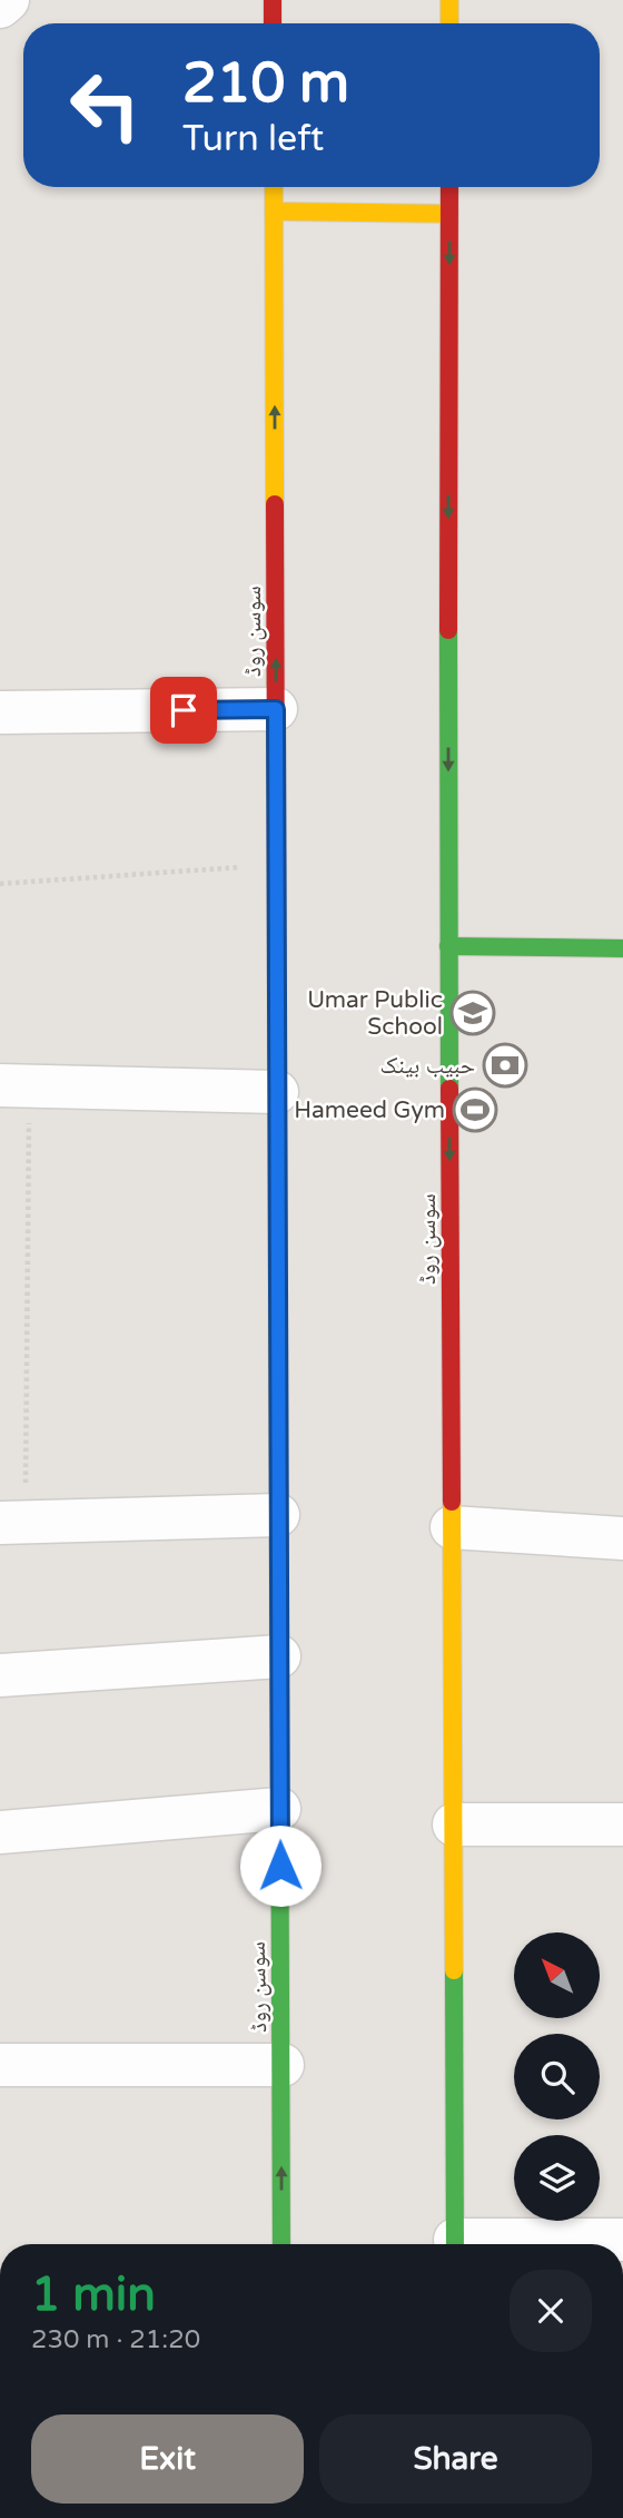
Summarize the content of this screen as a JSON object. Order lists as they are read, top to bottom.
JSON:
{
  "streets": {
    "street": ["سوسن روڈ"]
  },
  "places": {
    "school or university": ["Umar Public School"],
    "bank": ["حبیب بینک"],
    "sports": ["Hameed Gym"]
  },
  "north": "top left",
  "page": {
    "turn": ["210 m", "Turn left"],
    "heading": ["1 min", "230 m · 21:20"],
    "buttons": ["Exit", "Share"]
  }
}
